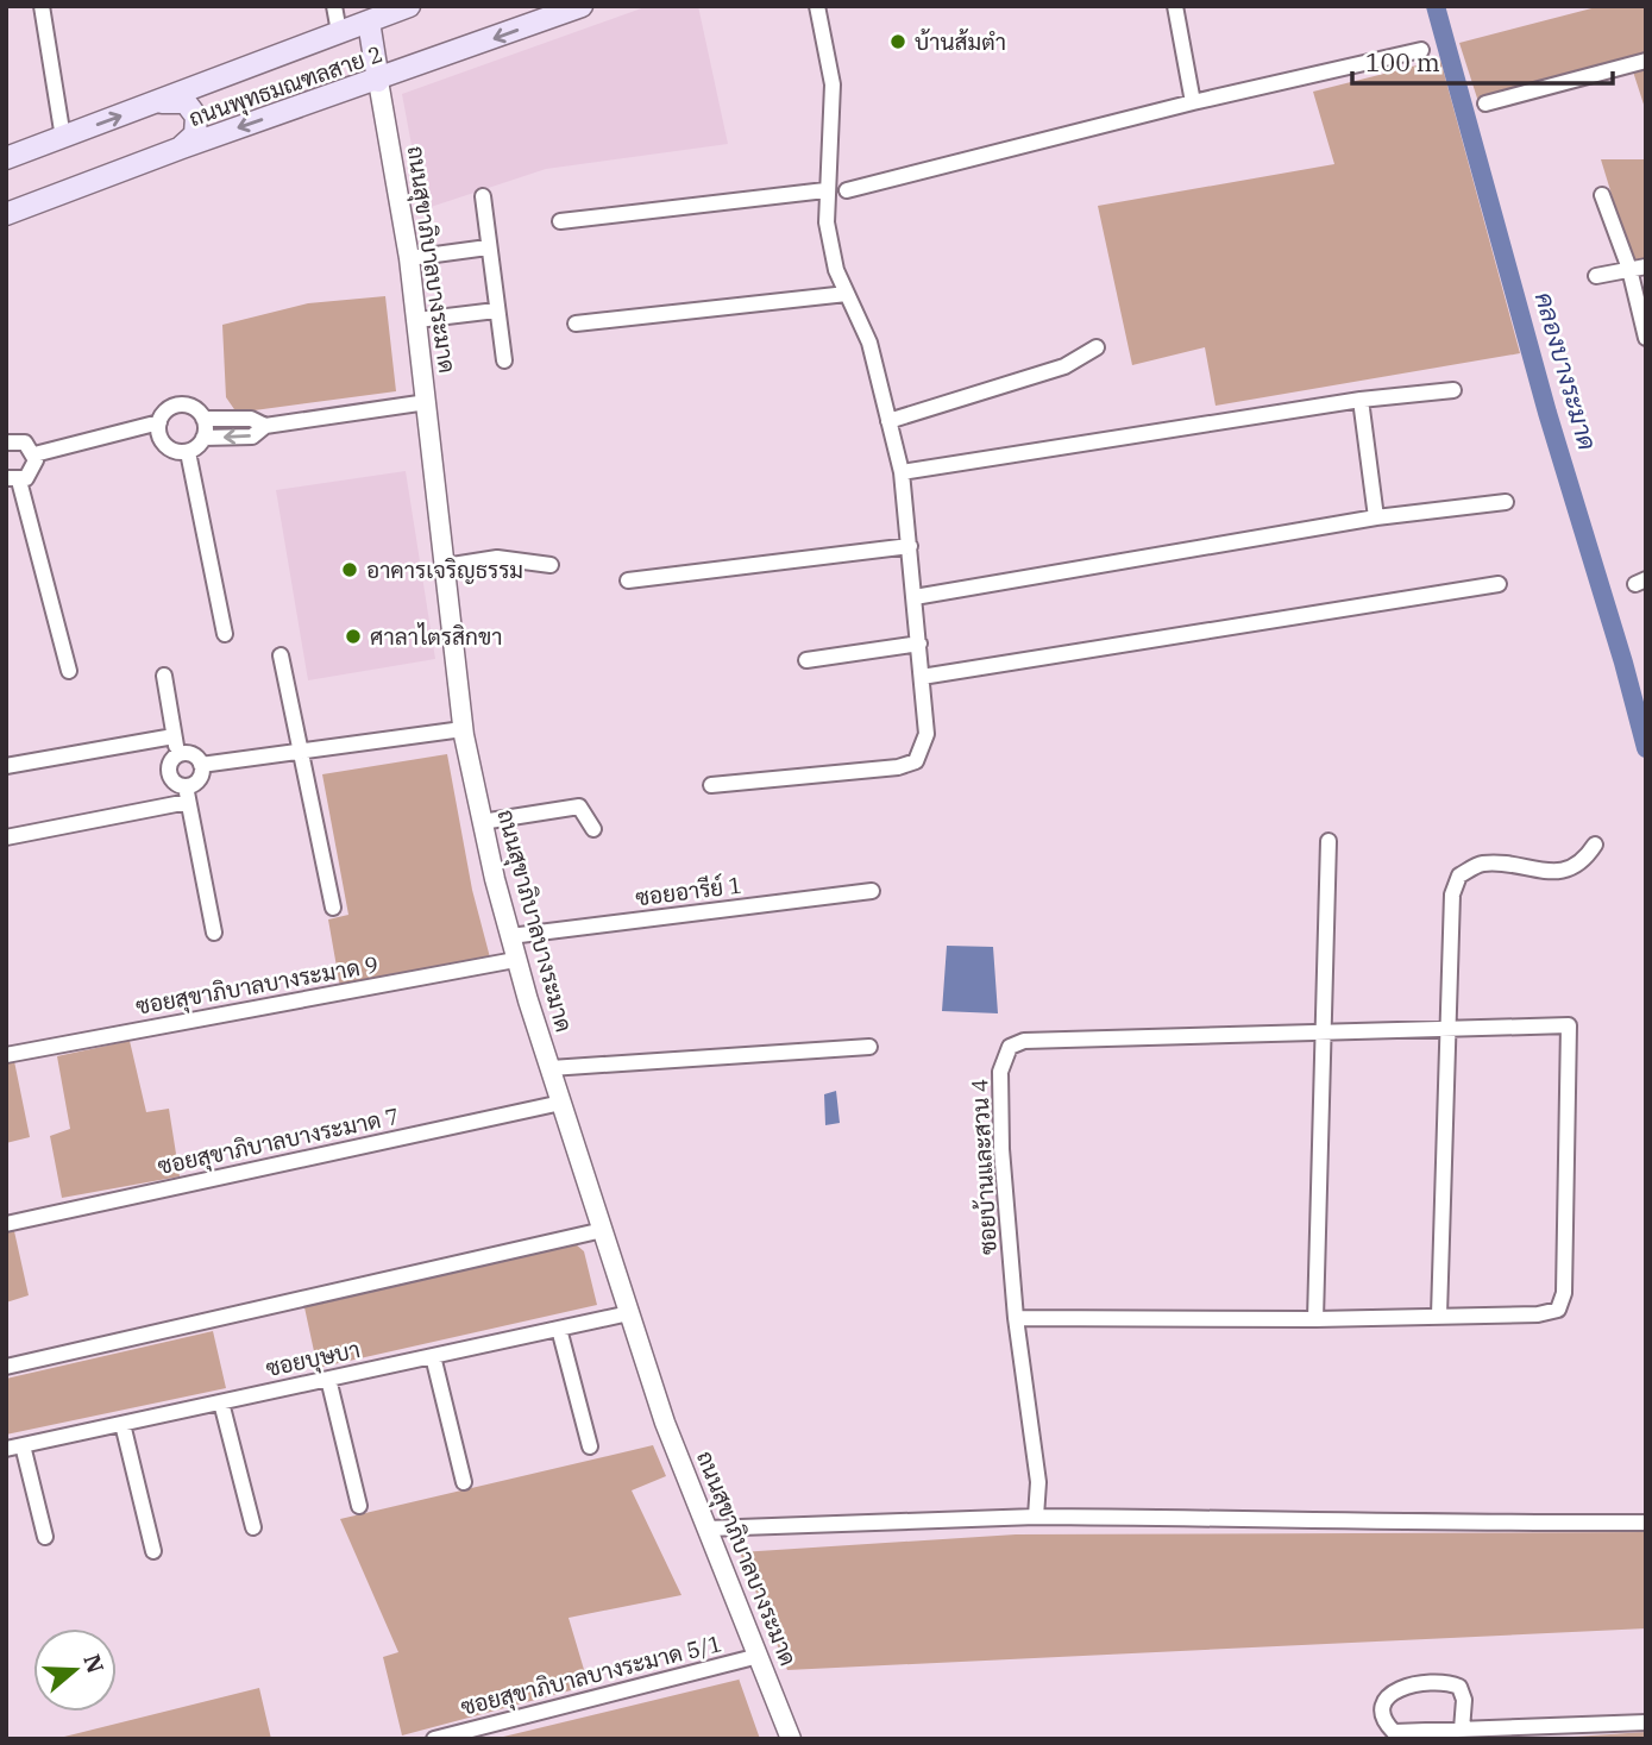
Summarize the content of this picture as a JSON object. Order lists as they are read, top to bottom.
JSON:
{
  "streets": {
    "main road": ["ถนนพุทธมณฑลสาย 2"],
    "street": [
      "ถนนสุขาภิบาลบางระมาด",
      "ซอยอารีย์ 1",
      "ซอยสุขาภิบาลบางระมาด 9",
      "ซอยสุขาภิบาลบางระมาด 7",
      "ซอยบ้านและสวน 4",
      "ซอยบุษบา",
      "ซอยสุขาภิบาลบางระมาด 5/1"
    ]
  },
  "crossings": [
    ["ถนนพุทธมณฑลสาย 2", "ถนนสุขาภิบาลบางระมาด"],
    ["ถนนสุขาภิบาลบางระมาด", "ซอยอารีย์ 1"],
    ["ถนนสุขาภิบาลบางระมาด", "ซอยสุขาภิบาลบางระมาด 9"],
    ["ถนนสุขาภิบาลบางระมาด", "ซอยสุขาภิบาลบางระมาด 7"],
    ["ถนนสุขาภิบาลบางระมาด", "ซอยบุษบา"],
    ["ถนนสุขาภิบาลบางระมาด", "ซอยสุขาภิบาลบางระมาด 5/1"]
  ],
  "water": ["คลองบางระมาด"],
  "places": ["บ้านส้มตำ", "อาคารเจริญธรรม", "ศาลาไตรสิกขา"],
  "scale_bar": "100 m",
  "north": "right"
}
